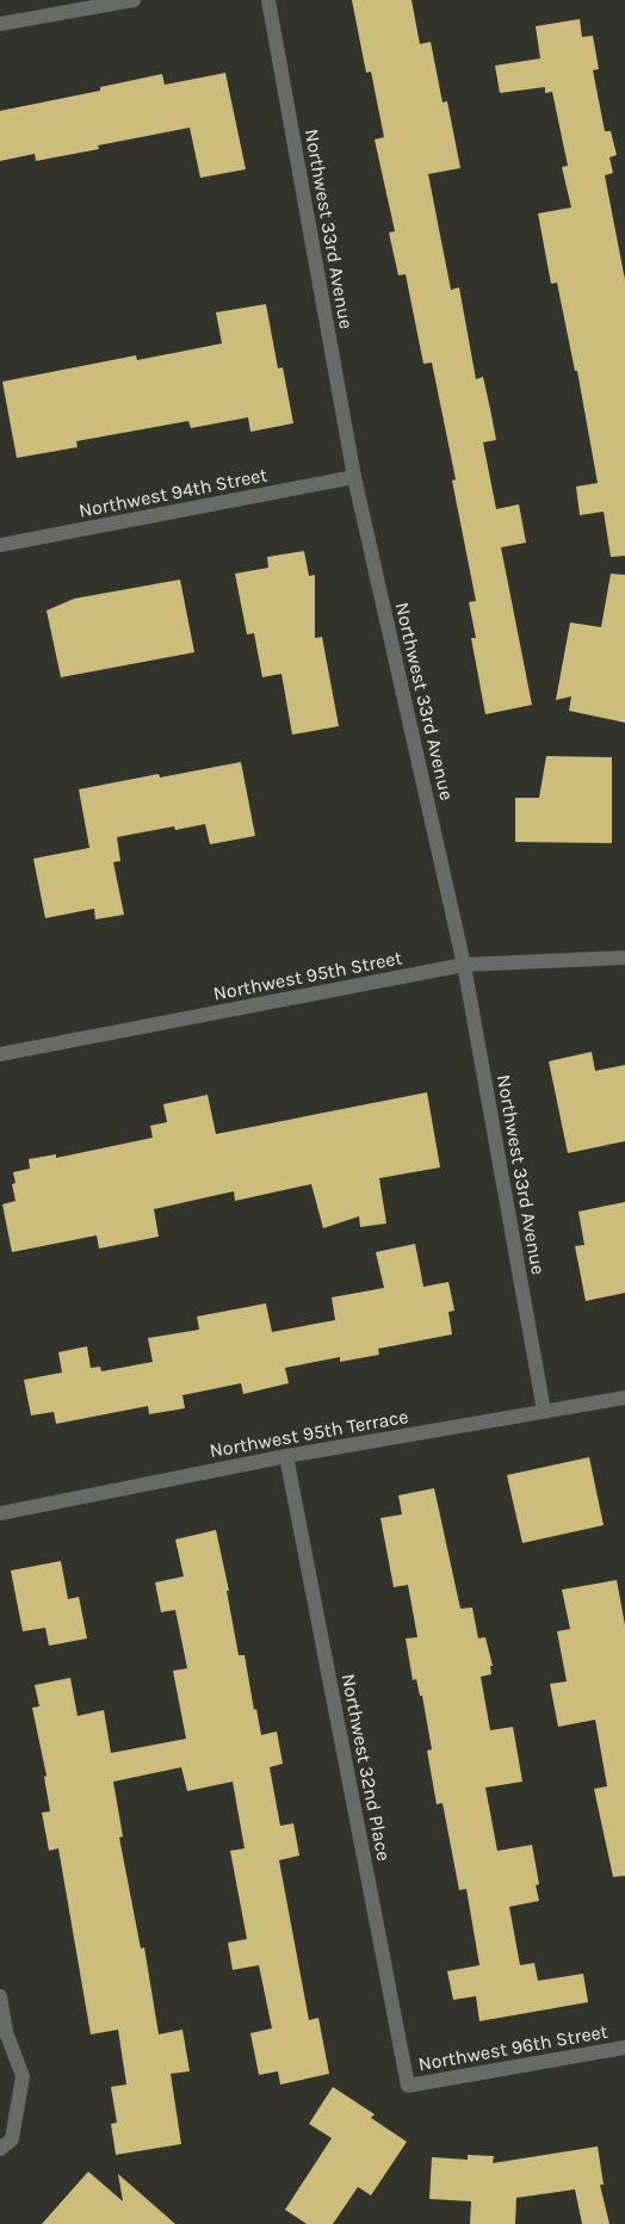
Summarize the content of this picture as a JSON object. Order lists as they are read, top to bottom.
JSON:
{
  "streets": {
    "street": [
      "Northwest 33rd Avenue",
      "Northwest 94th Street",
      "Northwest 95th Street",
      "Northwest 95th Terrace",
      "Northwest 32nd Place",
      "Northwest 96th Street"
    ]
  },
  "crossings": [
    ["Northwest 33rd Avenue", "Northwest 94th Street"],
    ["Northwest 33rd Avenue", "Northwest 95th Street"],
    ["Northwest 33rd Avenue", "Northwest 95th Terrace"],
    ["Northwest 95th Terrace", "Northwest 32nd Place"],
    ["Northwest 32nd Place", "Northwest 96th Street"]
  ]
}
